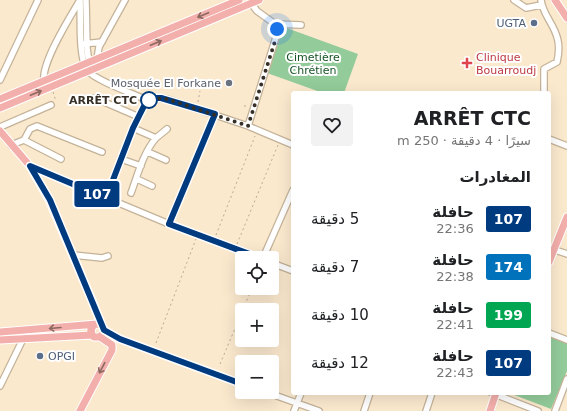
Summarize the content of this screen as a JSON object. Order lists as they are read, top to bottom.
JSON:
{
  "parks": ["Cimetière Chrétien"],
  "places": {
    "other": [
      "UGTA",
      "Mosquée El Forkane",
      "ARRÊT CTC",
      "OPGI"
    ],
    "health": ["Clinique Bouarroudj"]
  },
  "lines": ["bus line 107"],
  "page": {
    "on_map": "107",
    "heading": [
      ["ARRÊT CTC", "سيرًا · 4 دقيقة · 250 m"],
      "المغادرات"
    ],
    "list": [
      {
        "mark": "107",
        "name": "حافلة",
        "note": "22:36",
        "value": "5 دقيقة"
      },
      {
        "mark": "174",
        "name": "حافلة",
        "note": "22:38",
        "value": "7 دقيقة"
      },
      {
        "mark": "199",
        "name": "حافلة",
        "note": "22:41",
        "value": "10 دقيقة"
      },
      {
        "mark": "107",
        "name": "حافلة",
        "note": "22:43",
        "value": "12 دقيقة"
      }
    ],
    "map_buttons": ["+", "−"]
  }
}
